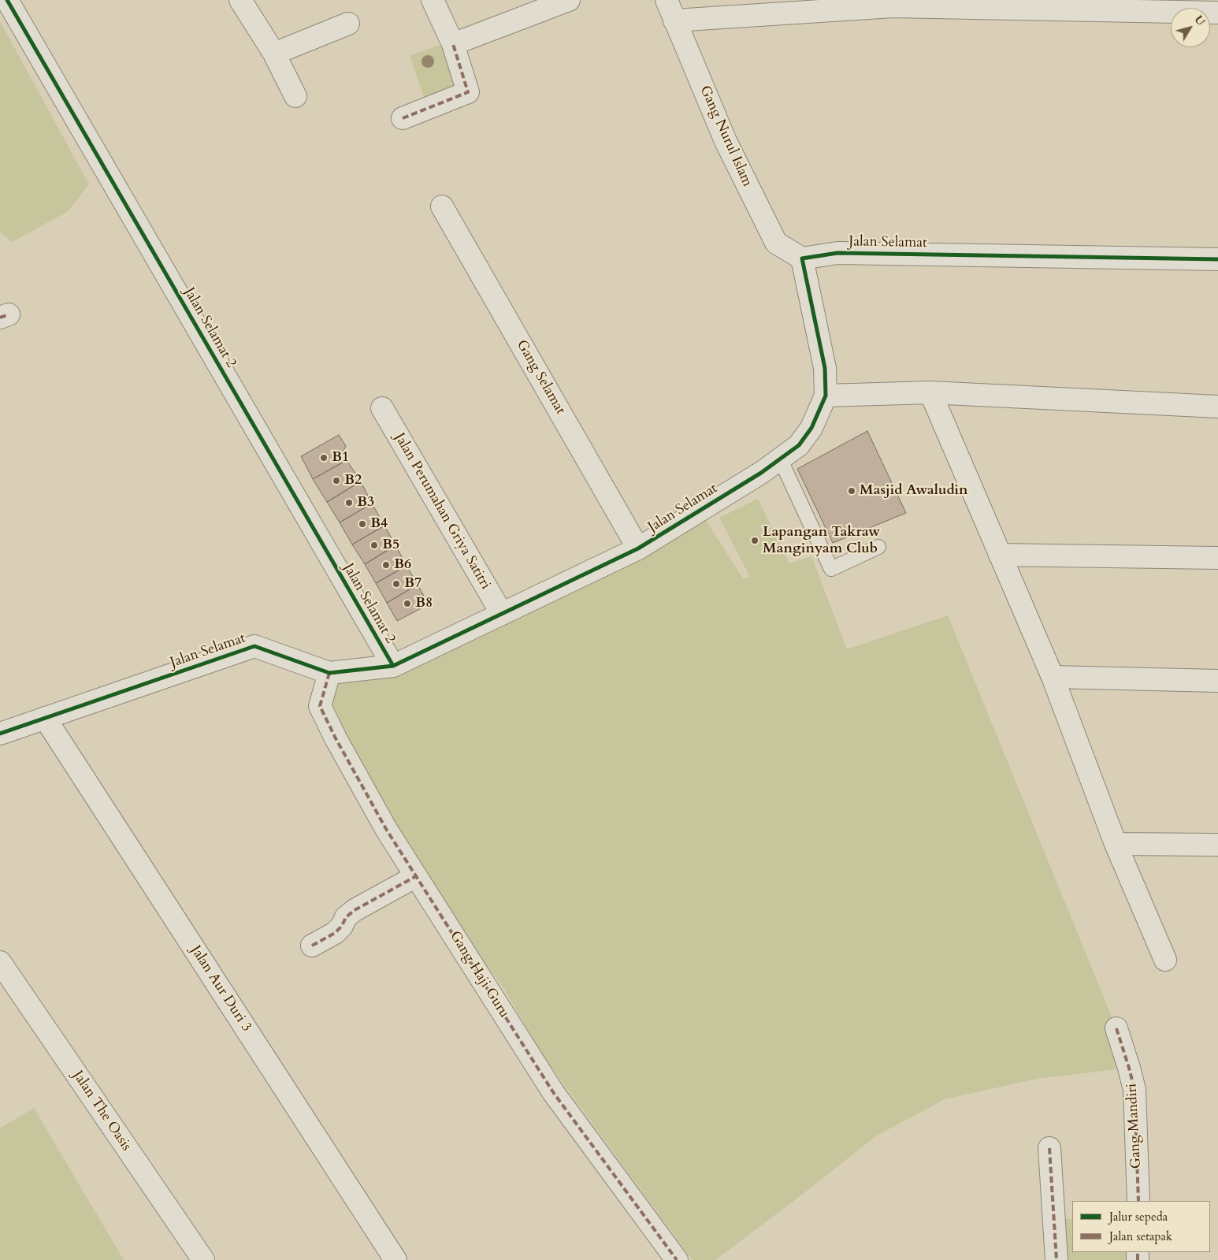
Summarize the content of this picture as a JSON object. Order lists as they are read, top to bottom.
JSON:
{
  "streets": {
    "street": [
      "Gang Nurul Islam",
      "Jalan Selamat",
      "Jalan Selamat 2",
      "Gang Selamat",
      "Jalan Perumahan Griya Satitri",
      "Gang Haji Guru",
      "Jalan Aur Duri 3",
      "Jalan The Oasis",
      "Gang Mandiri"
    ]
  },
  "crossings": [
    ["Gang Nurul Islam", "Jalan Selamat"],
    ["Jalan Selamat", "Jalan Selamat 2"],
    ["Jalan Selamat", "Gang Selamat"],
    ["Jalan Selamat", "Jalan Perumahan Griya Satitri"],
    ["Jalan Selamat", "Gang Haji Guru"],
    ["Jalan Selamat", "Jalan Aur Duri 3"]
  ],
  "places": [
    "B1",
    "B2",
    "Masjid Awaludin",
    "B3",
    "B4",
    "Lapangan Takraw Manginyam Club",
    "B5",
    "B6",
    "B7",
    "B8"
  ],
  "legend": ["Jalur sepeda", "Jalan setapak"],
  "north": "top right"
}
